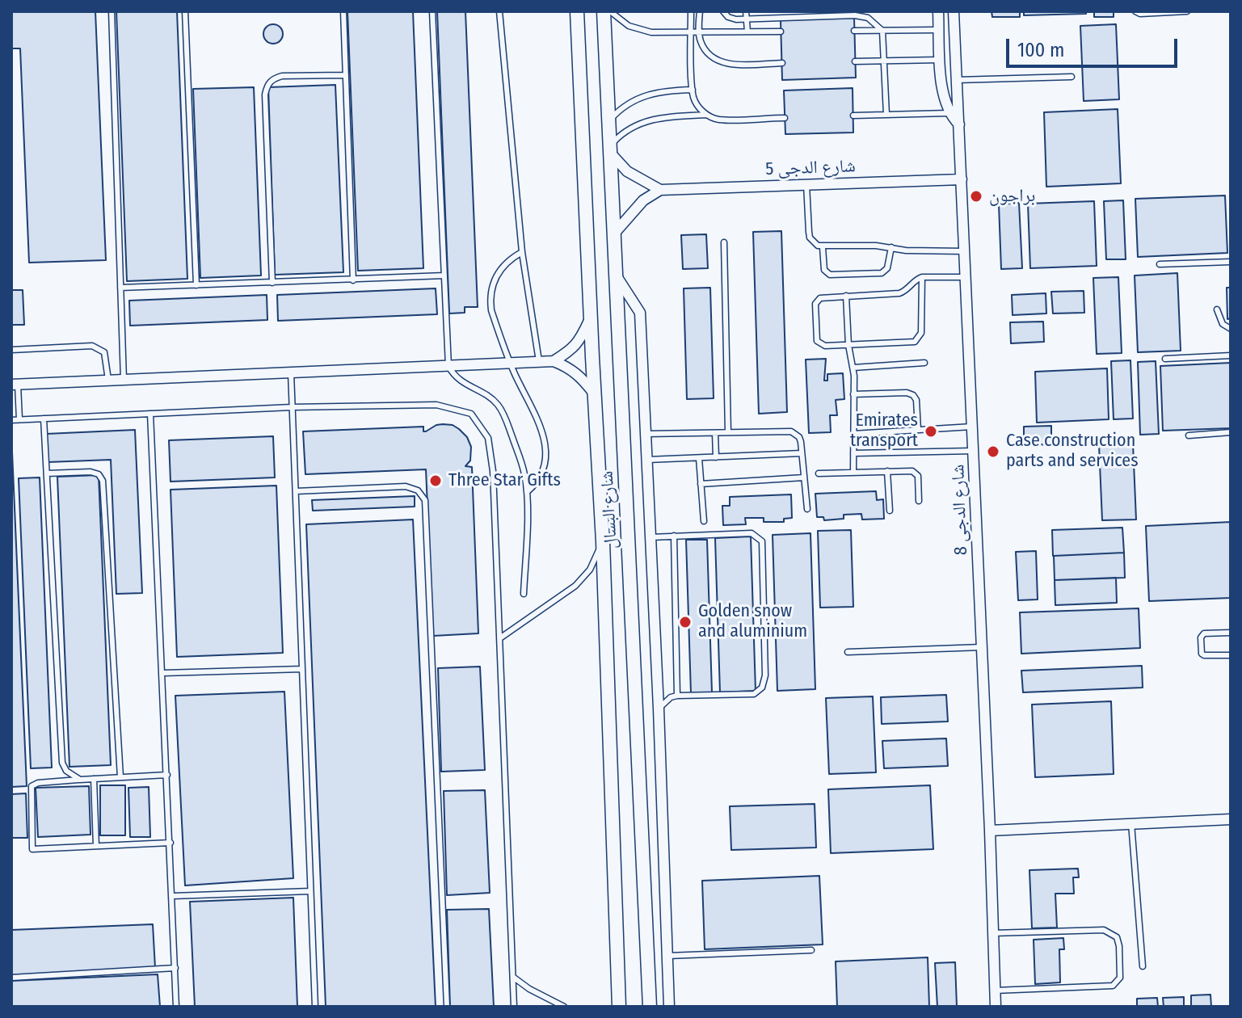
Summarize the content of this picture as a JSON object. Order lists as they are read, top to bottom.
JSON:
{
  "streets": {
    "street": ["شارع الدجى 5", "شارع البسال", "شارع الدجى 8"]
  },
  "crossings": [
    ["شارع الدجى 5", "شارع الدجى 8"]
  ],
  "places": [
    "براجون",
    "Emirates transport",
    "Case construction parts and services",
    "Three Star Gifts",
    "Golden snow and aluminium"
  ],
  "scale_bar": "100 m"
}
